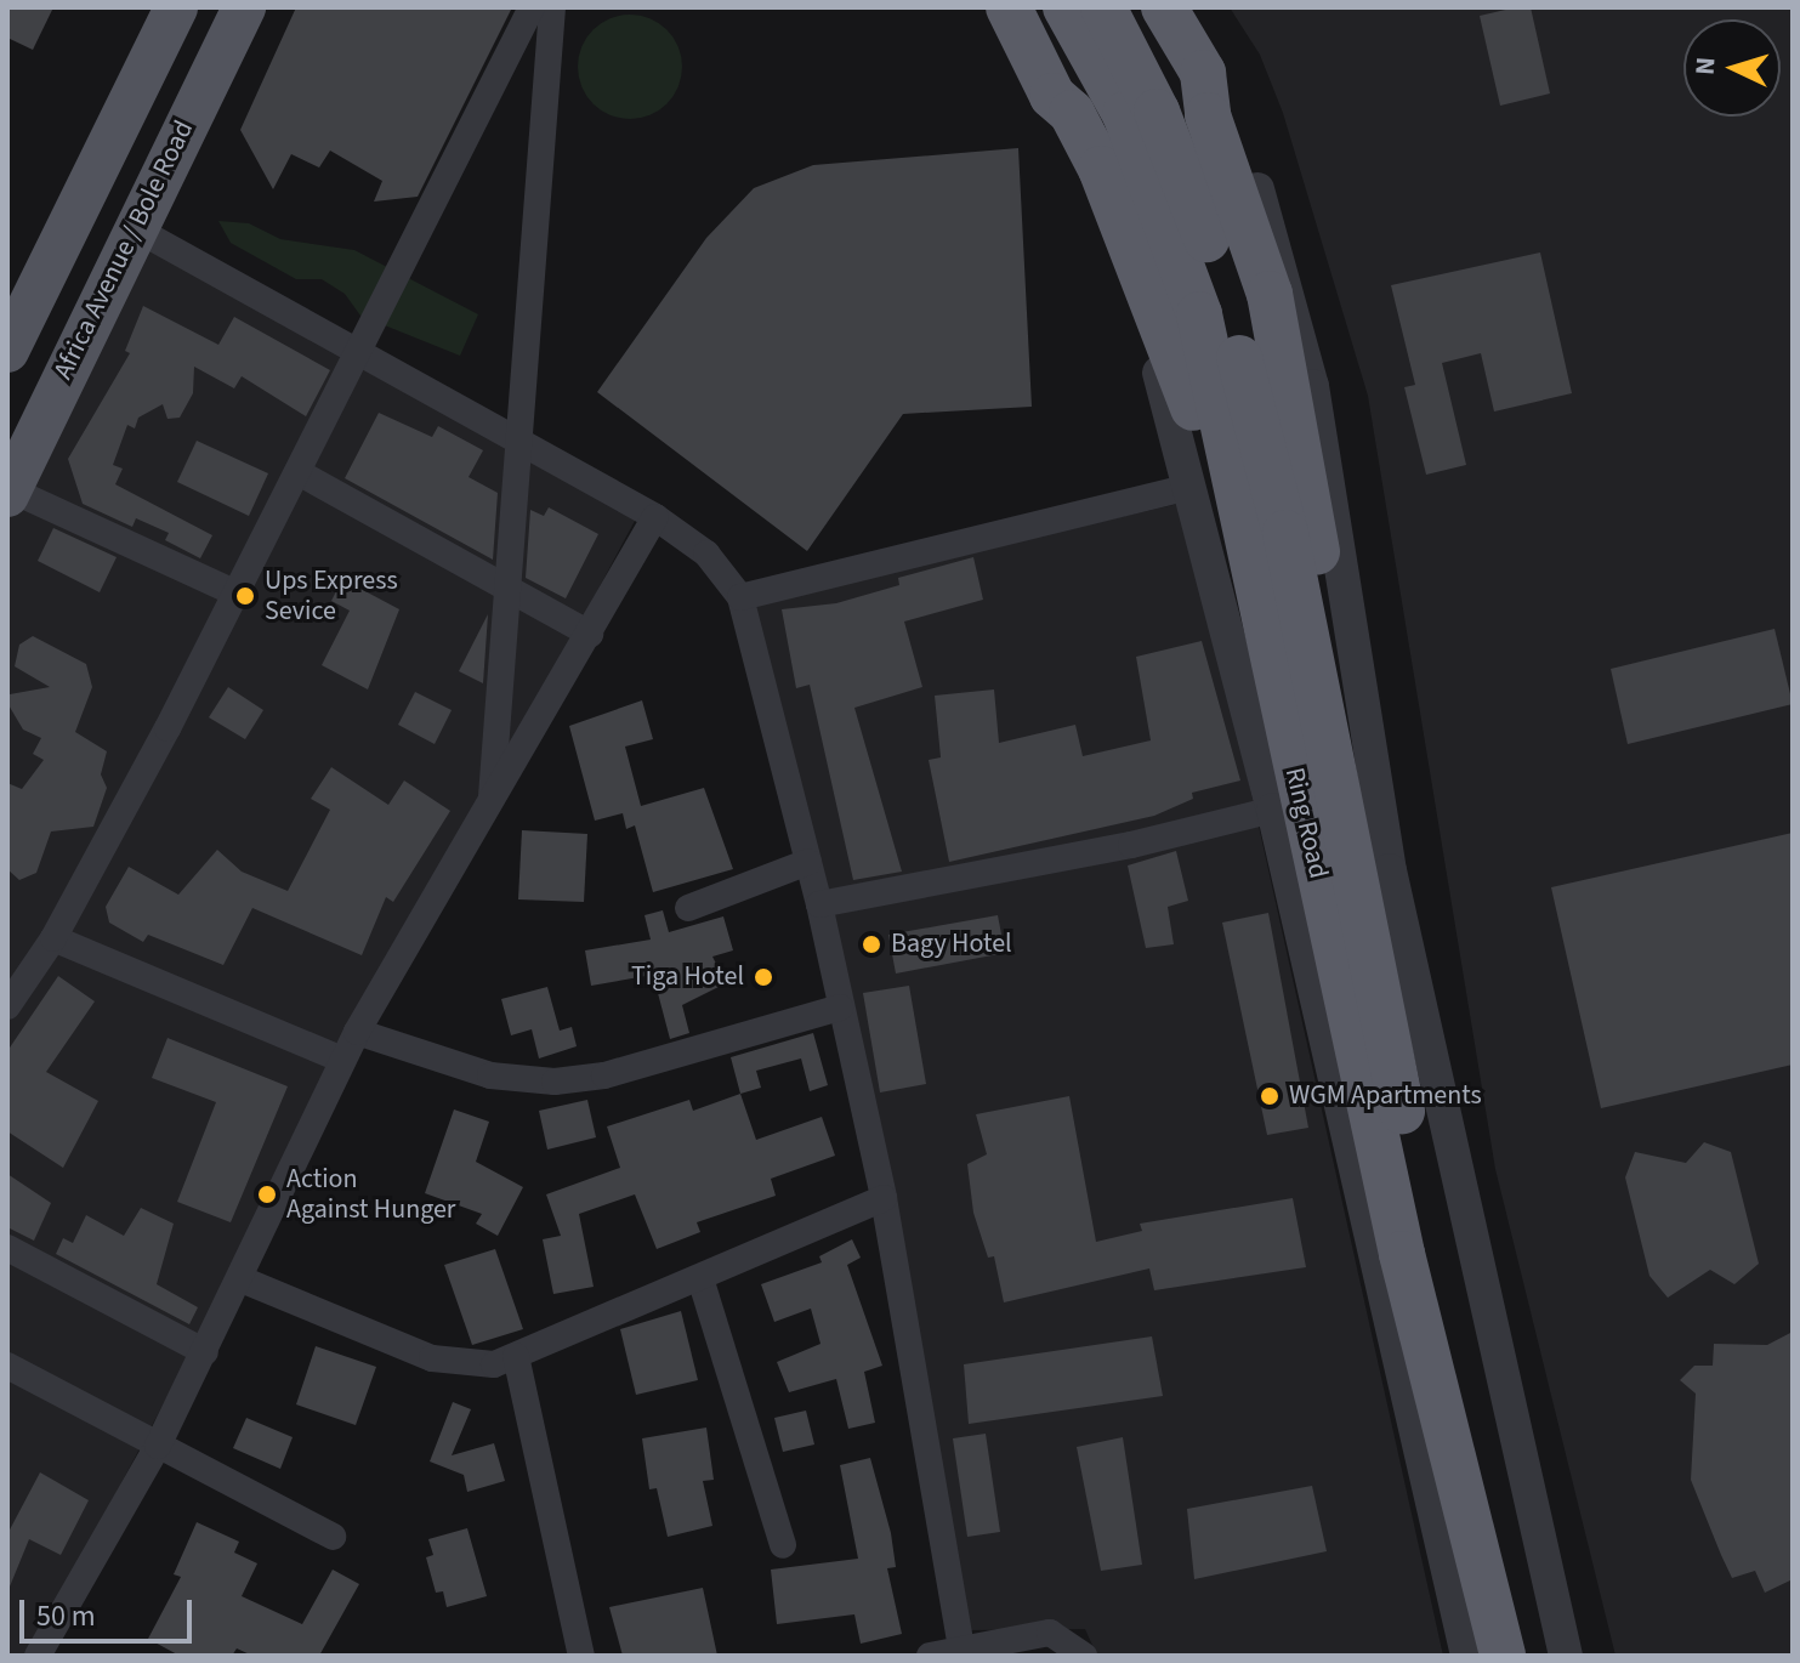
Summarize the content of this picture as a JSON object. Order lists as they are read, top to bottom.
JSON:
{
  "streets": {
    "highway": ["Ring Road"],
    "main road": ["Africa Avenue / Bole Road"]
  },
  "places": [
    "Ups Express Sevice",
    "Bagy Hotel",
    "Tiga Hotel",
    "WGM Apartments",
    "Action Against Hunger"
  ],
  "scale_bar": "50 m",
  "north": "left"
}
